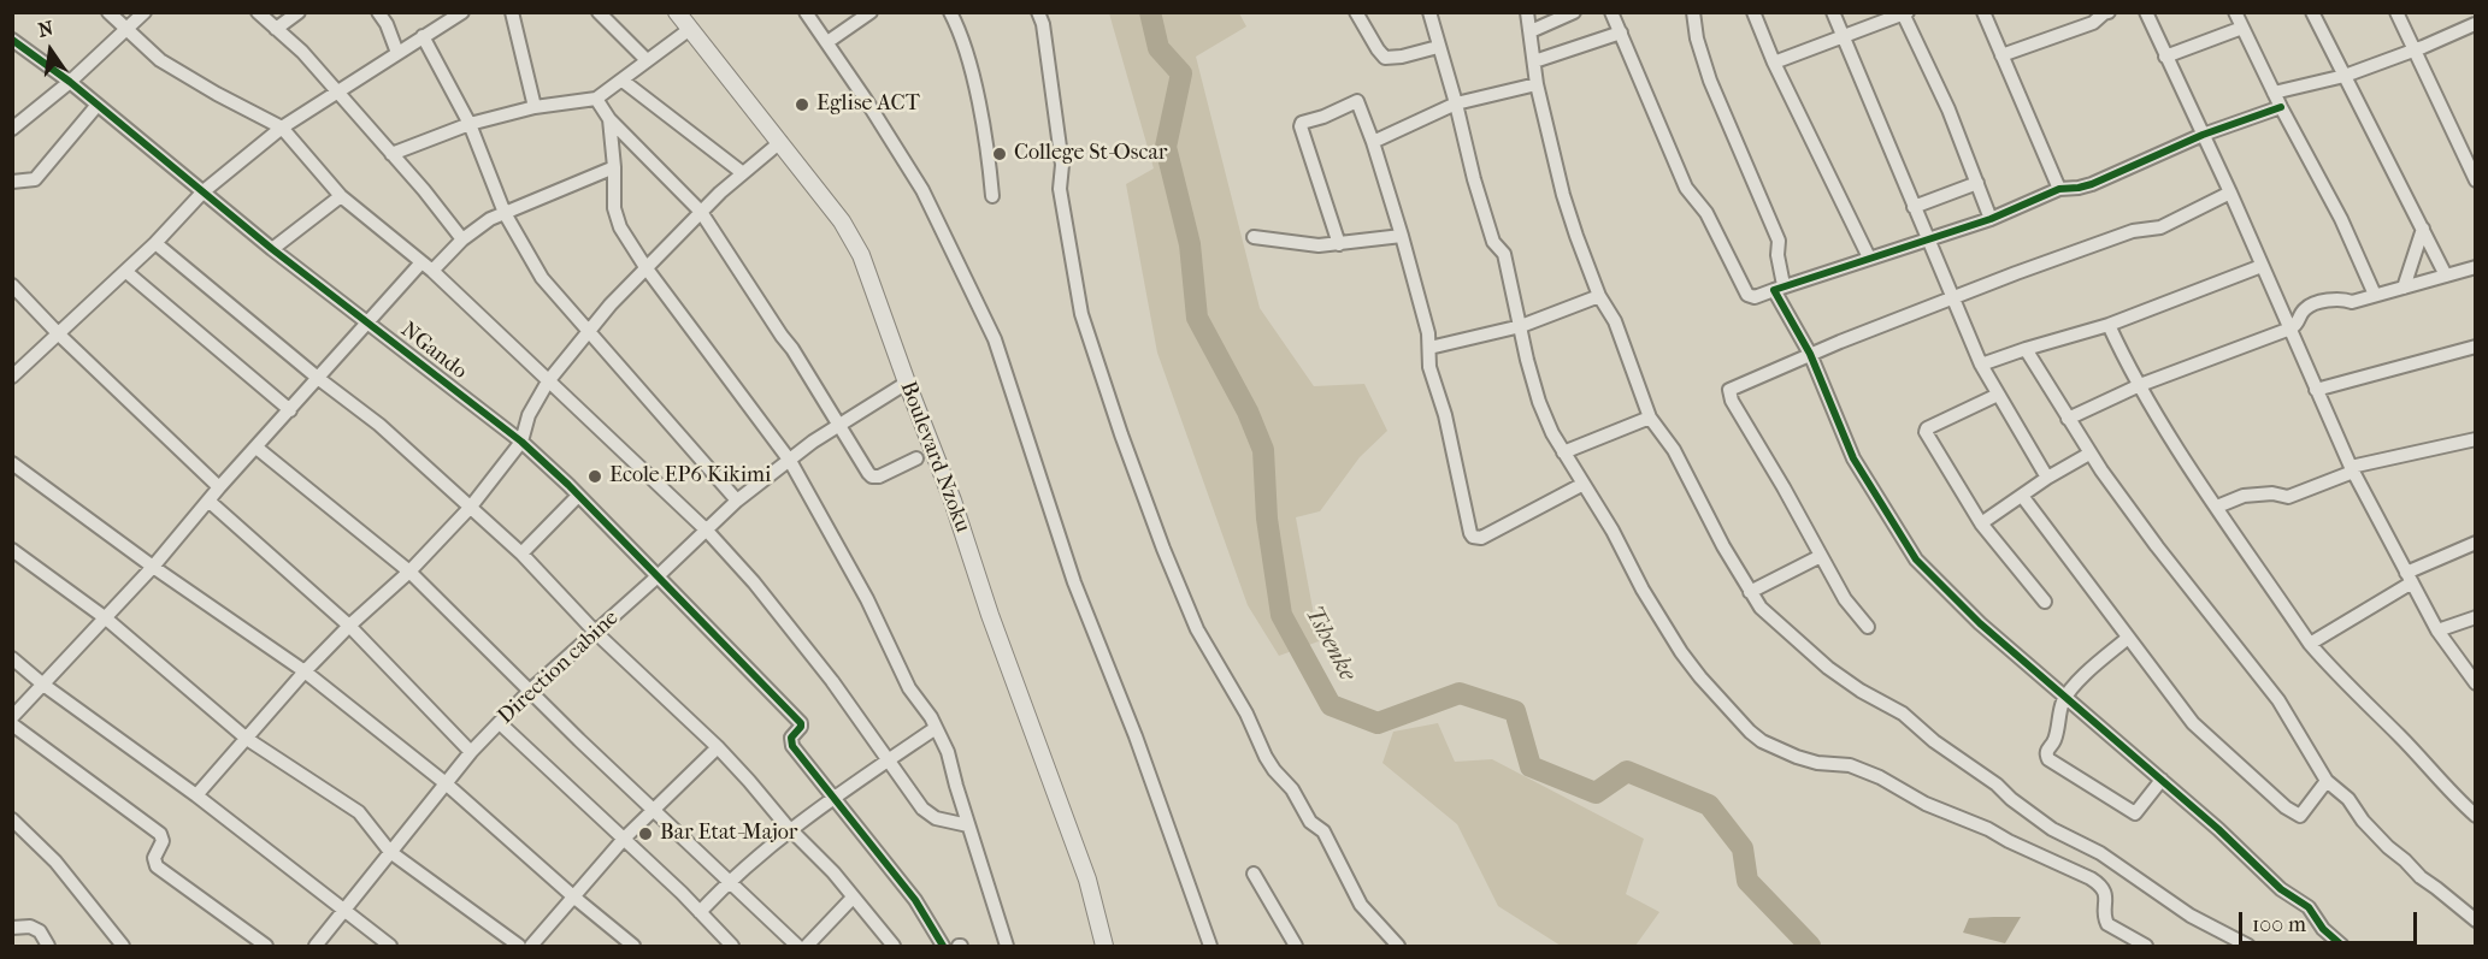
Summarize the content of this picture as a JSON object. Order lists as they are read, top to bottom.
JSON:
{
  "streets": {
    "street": ["NGando", "Boulevard Nzoku", "Direction cabine"]
  },
  "crossings": [
    ["NGando", "Direction cabine"],
    ["Boulevard Nzoku", "Direction cabine"]
  ],
  "water": ["Tshenke"],
  "places": [
    "Eglise ACT",
    "College St-Oscar",
    "Ecole EP6 Kikimi",
    "Bar Etat-Major"
  ],
  "scale_bar": "100 m",
  "north": "top"
}
